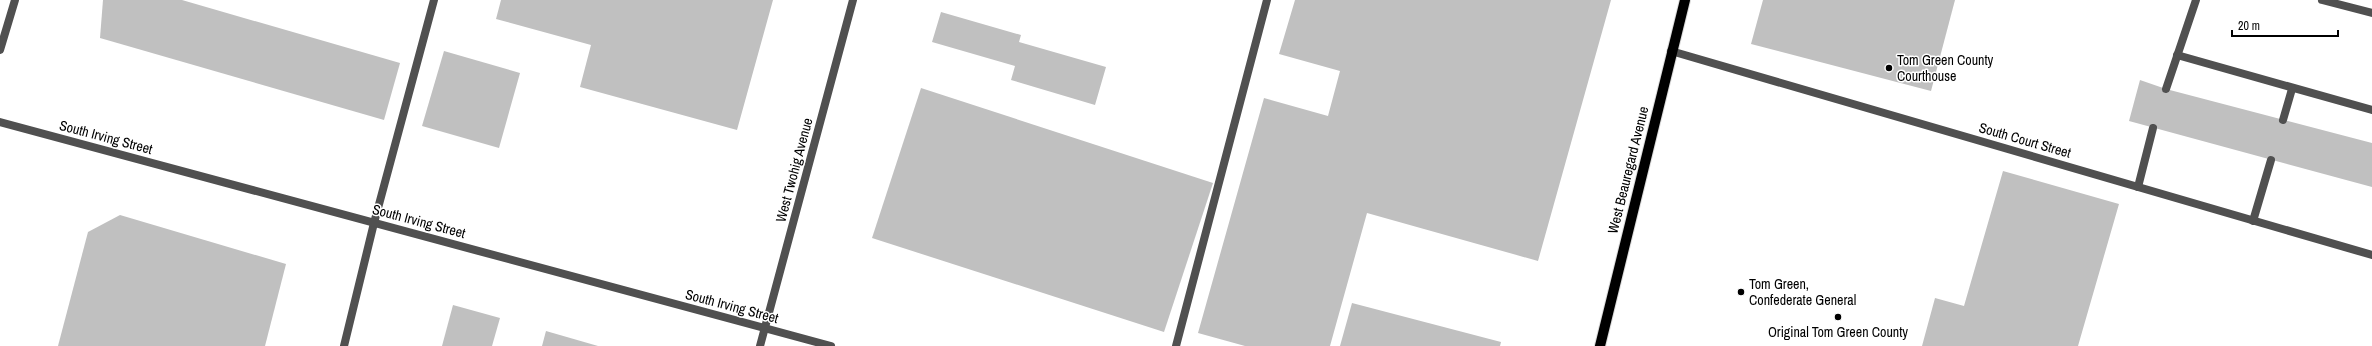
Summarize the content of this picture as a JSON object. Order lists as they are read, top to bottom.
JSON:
{
  "streets": {
    "main road": ["West Beauregard Avenue"],
    "street": ["South Irving Street", "South Court Street", "West Twohig Avenue"]
  },
  "crossings": [
    ["South Irving Street", "West Twohig Avenue"],
    ["South Court Street", "West Beauregard Avenue"]
  ],
  "places": ["Tom Green County Courthouse", "Tom Green, Confederate General", "Original Tom Green County"],
  "scale_bar": "20 m"
}
